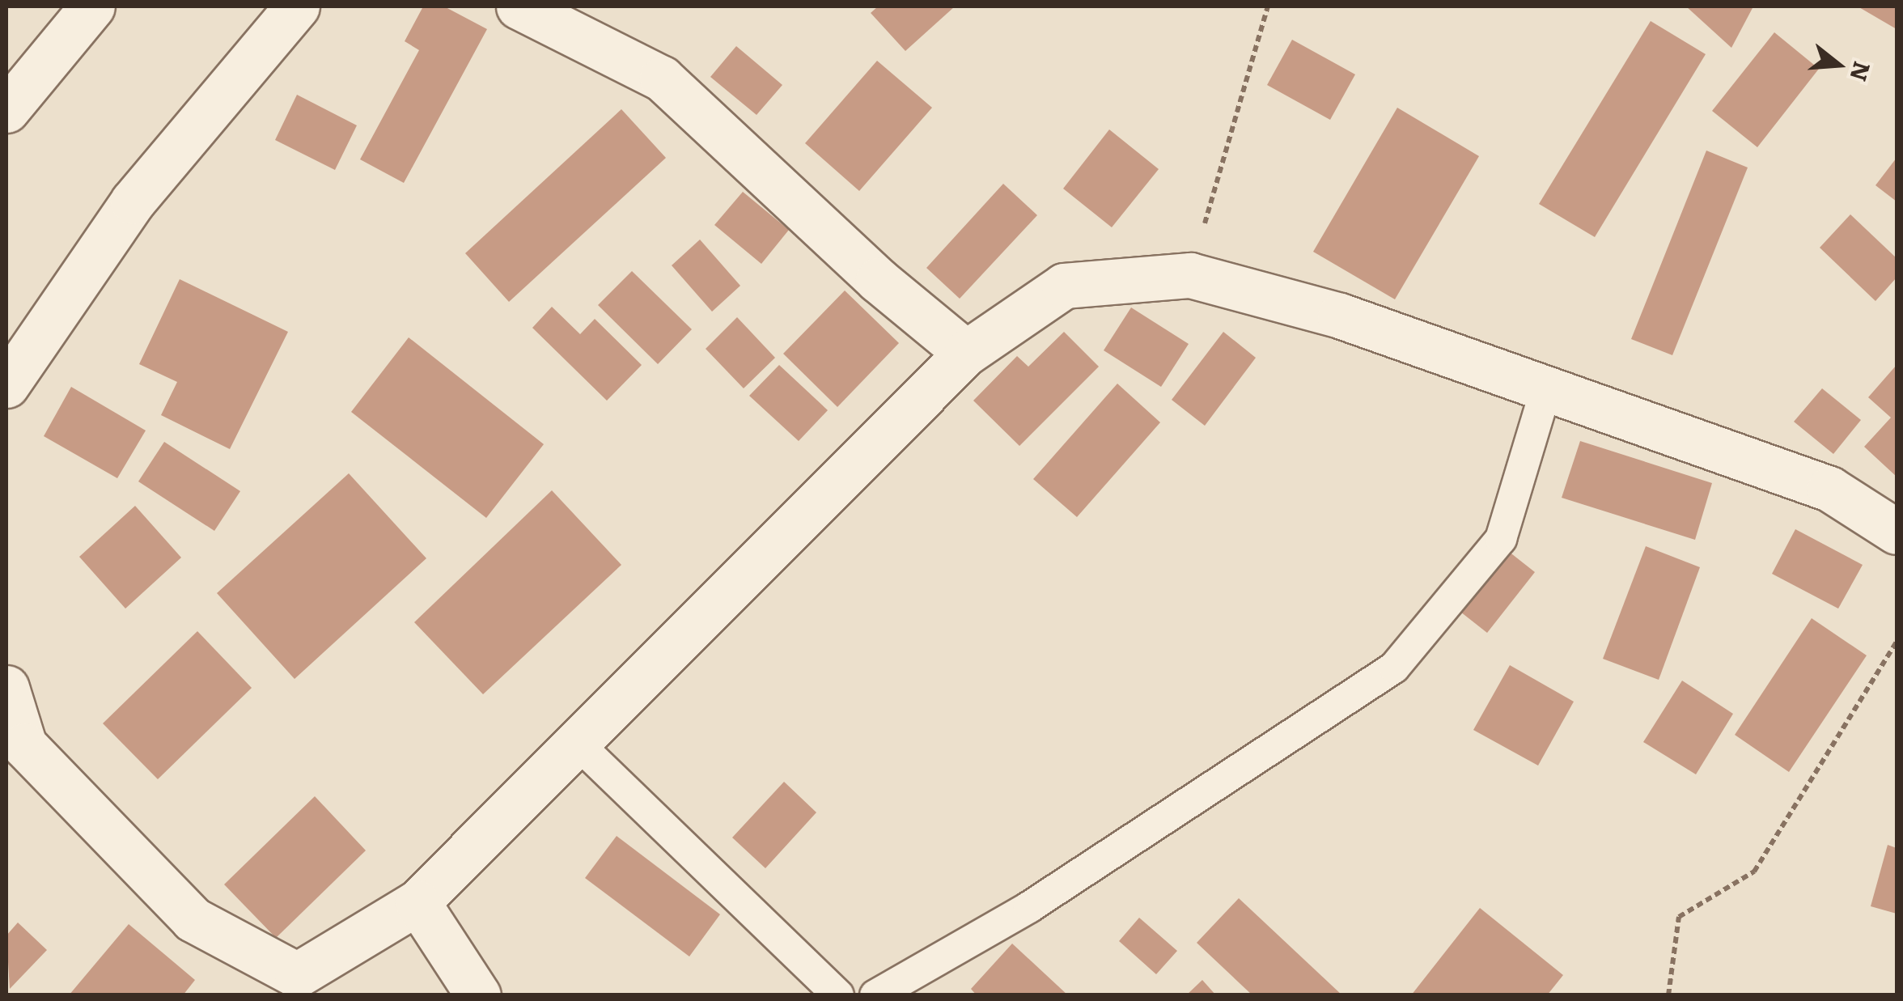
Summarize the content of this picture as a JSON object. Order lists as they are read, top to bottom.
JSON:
{
  "north": "right"
}
